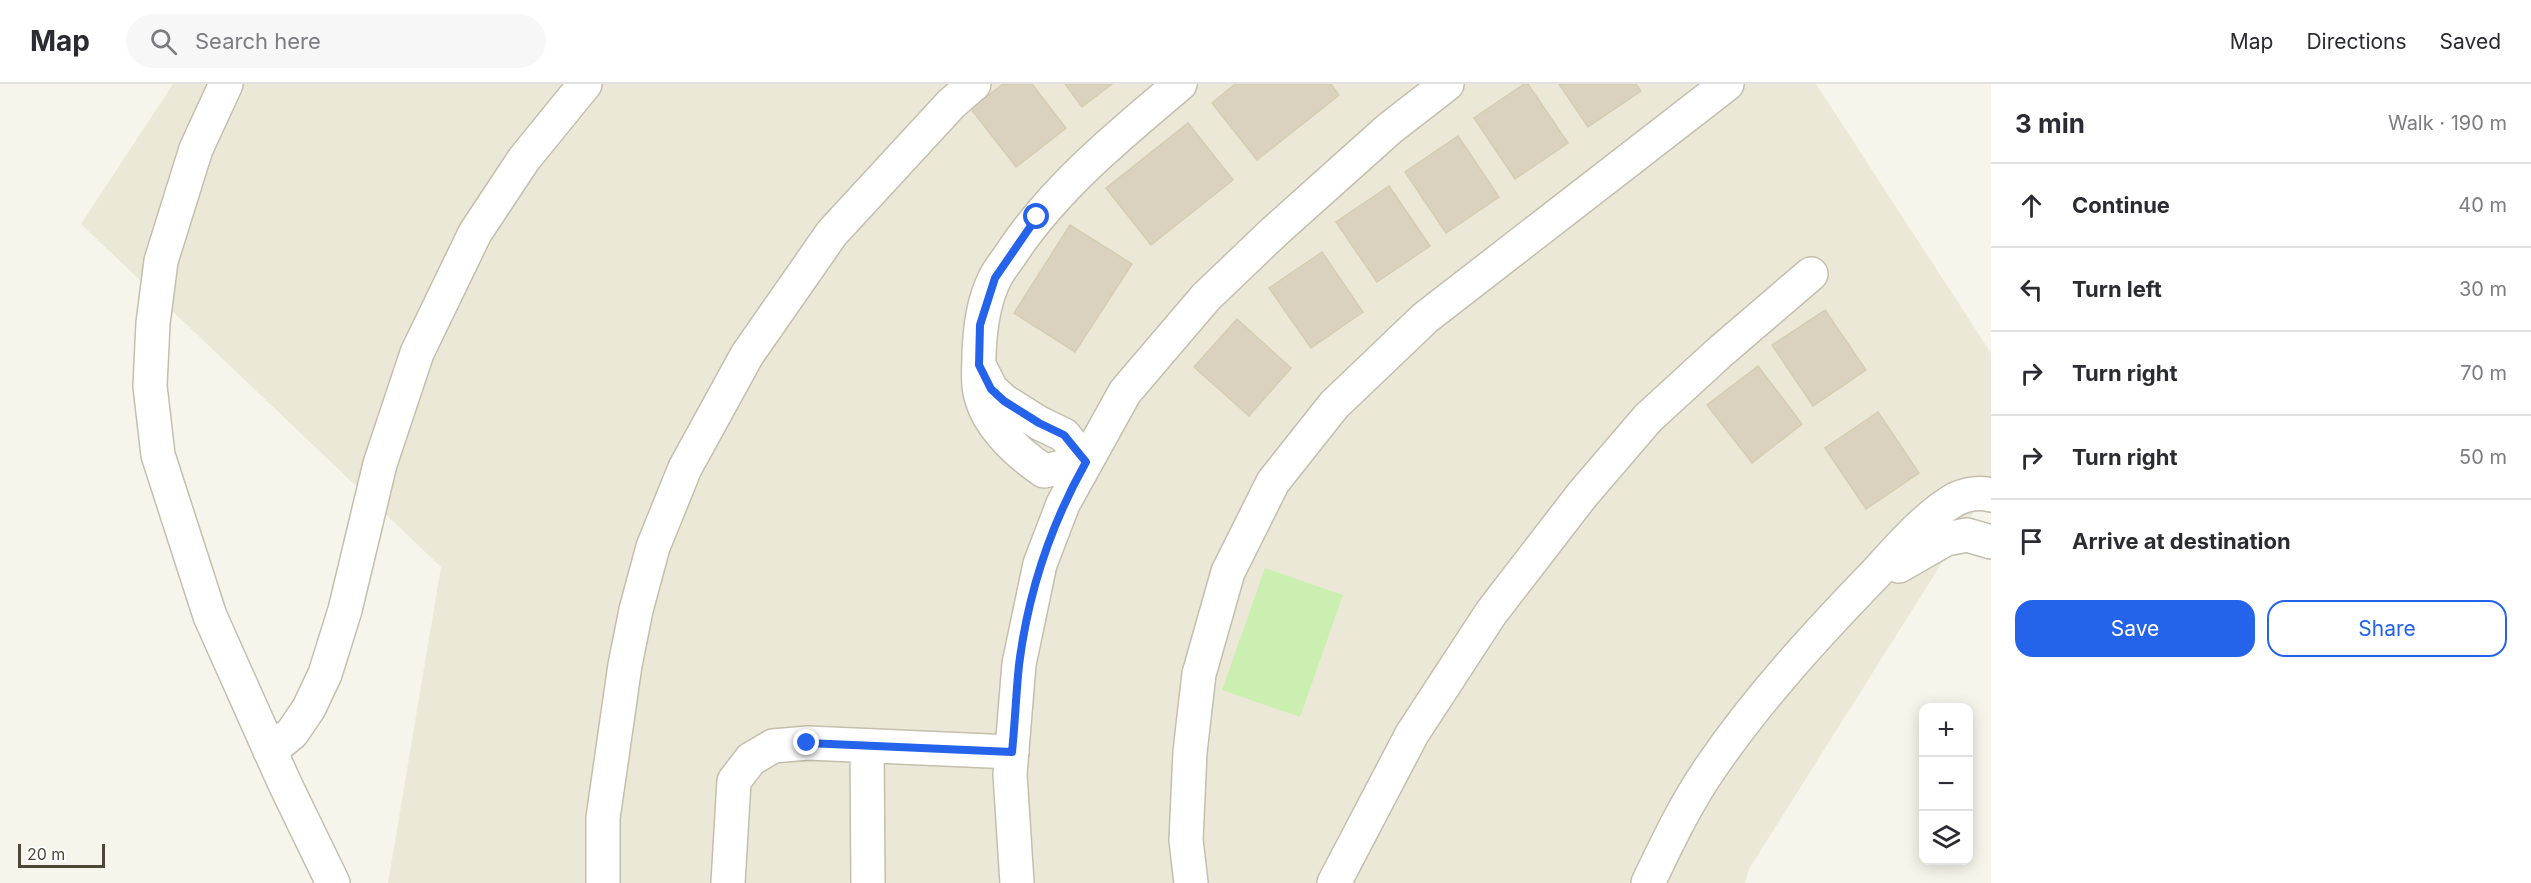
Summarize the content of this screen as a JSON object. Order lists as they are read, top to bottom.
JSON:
{
  "scale_bar": "20 m",
  "page": {
    "header": "Map",
    "search": "Search here",
    "nav": ["Map", "Directions", "Saved"],
    "heading": ["3 min", "Walk · 190 m"],
    "list": [
      ["Continue", "40 m"],
      ["Turn left", "30 m"],
      ["Turn right", "70 m"],
      ["Turn right", "50 m"],
      "Arrive at destination"
    ],
    "buttons": ["Save", "Share"],
    "map_buttons": ["+", "−"],
    "scale": "20 m"
  }
}
